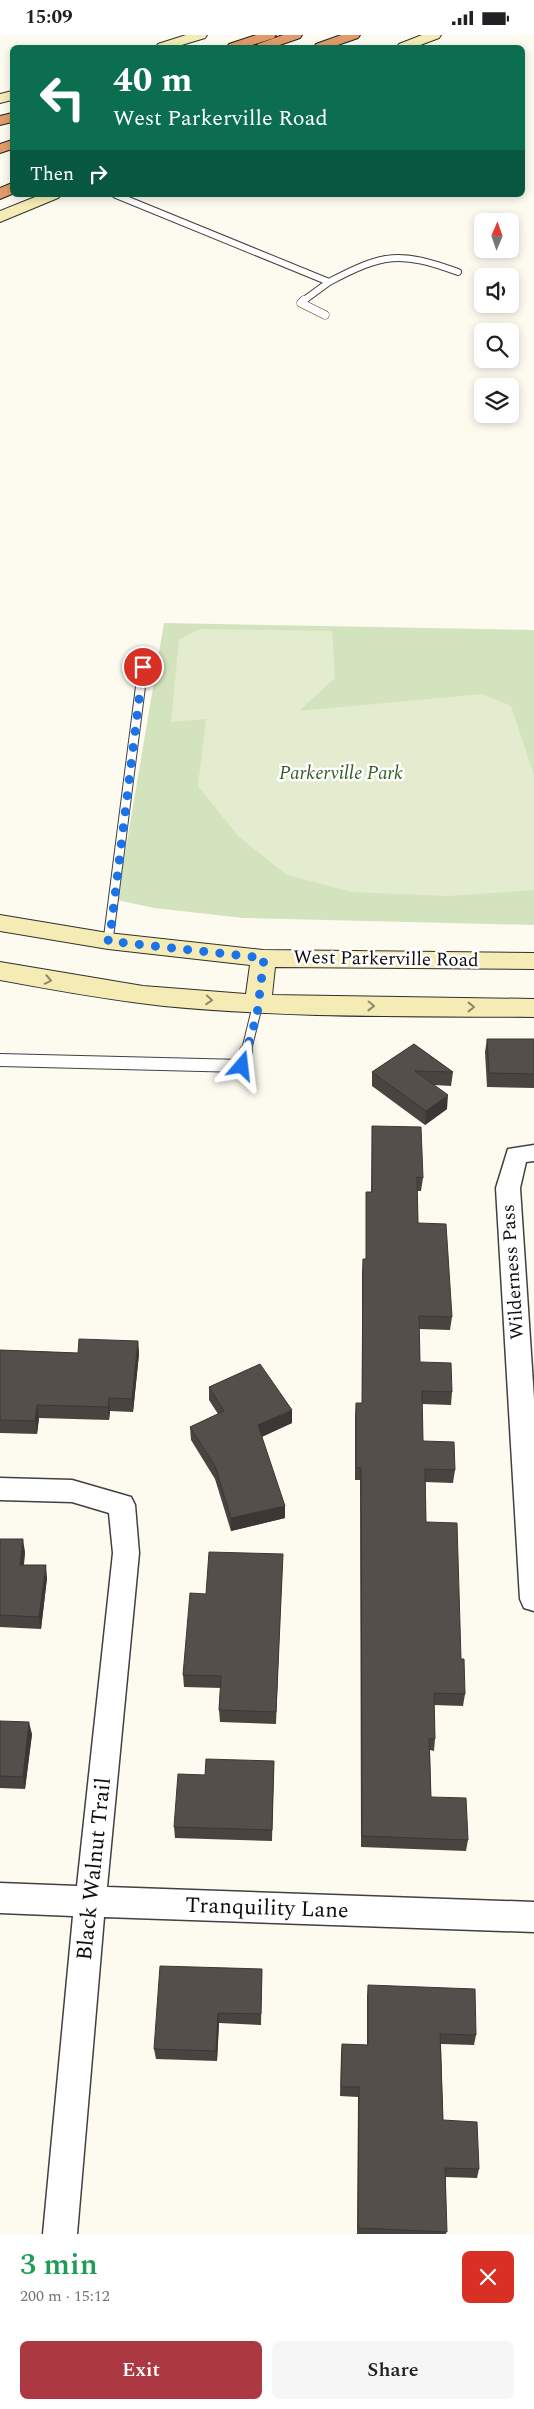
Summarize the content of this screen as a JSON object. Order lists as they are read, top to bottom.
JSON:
{
  "streets": {
    "main road": ["West Parkerville Road"],
    "street": ["Wilderness Pass", "Black Walnut Trail", "Tranquility Lane"]
  },
  "crossings": [
    ["Black Walnut Trail", "Tranquility Lane"]
  ],
  "parks": ["Parkerville Park"],
  "north": "top",
  "page": {
    "status": "15:09",
    "turn": ["40 m", "West Parkerville Road"],
    "then": "Then",
    "heading": ["3 min", "200 m · 15:12"],
    "buttons": ["Exit", "Share"]
  }
}
